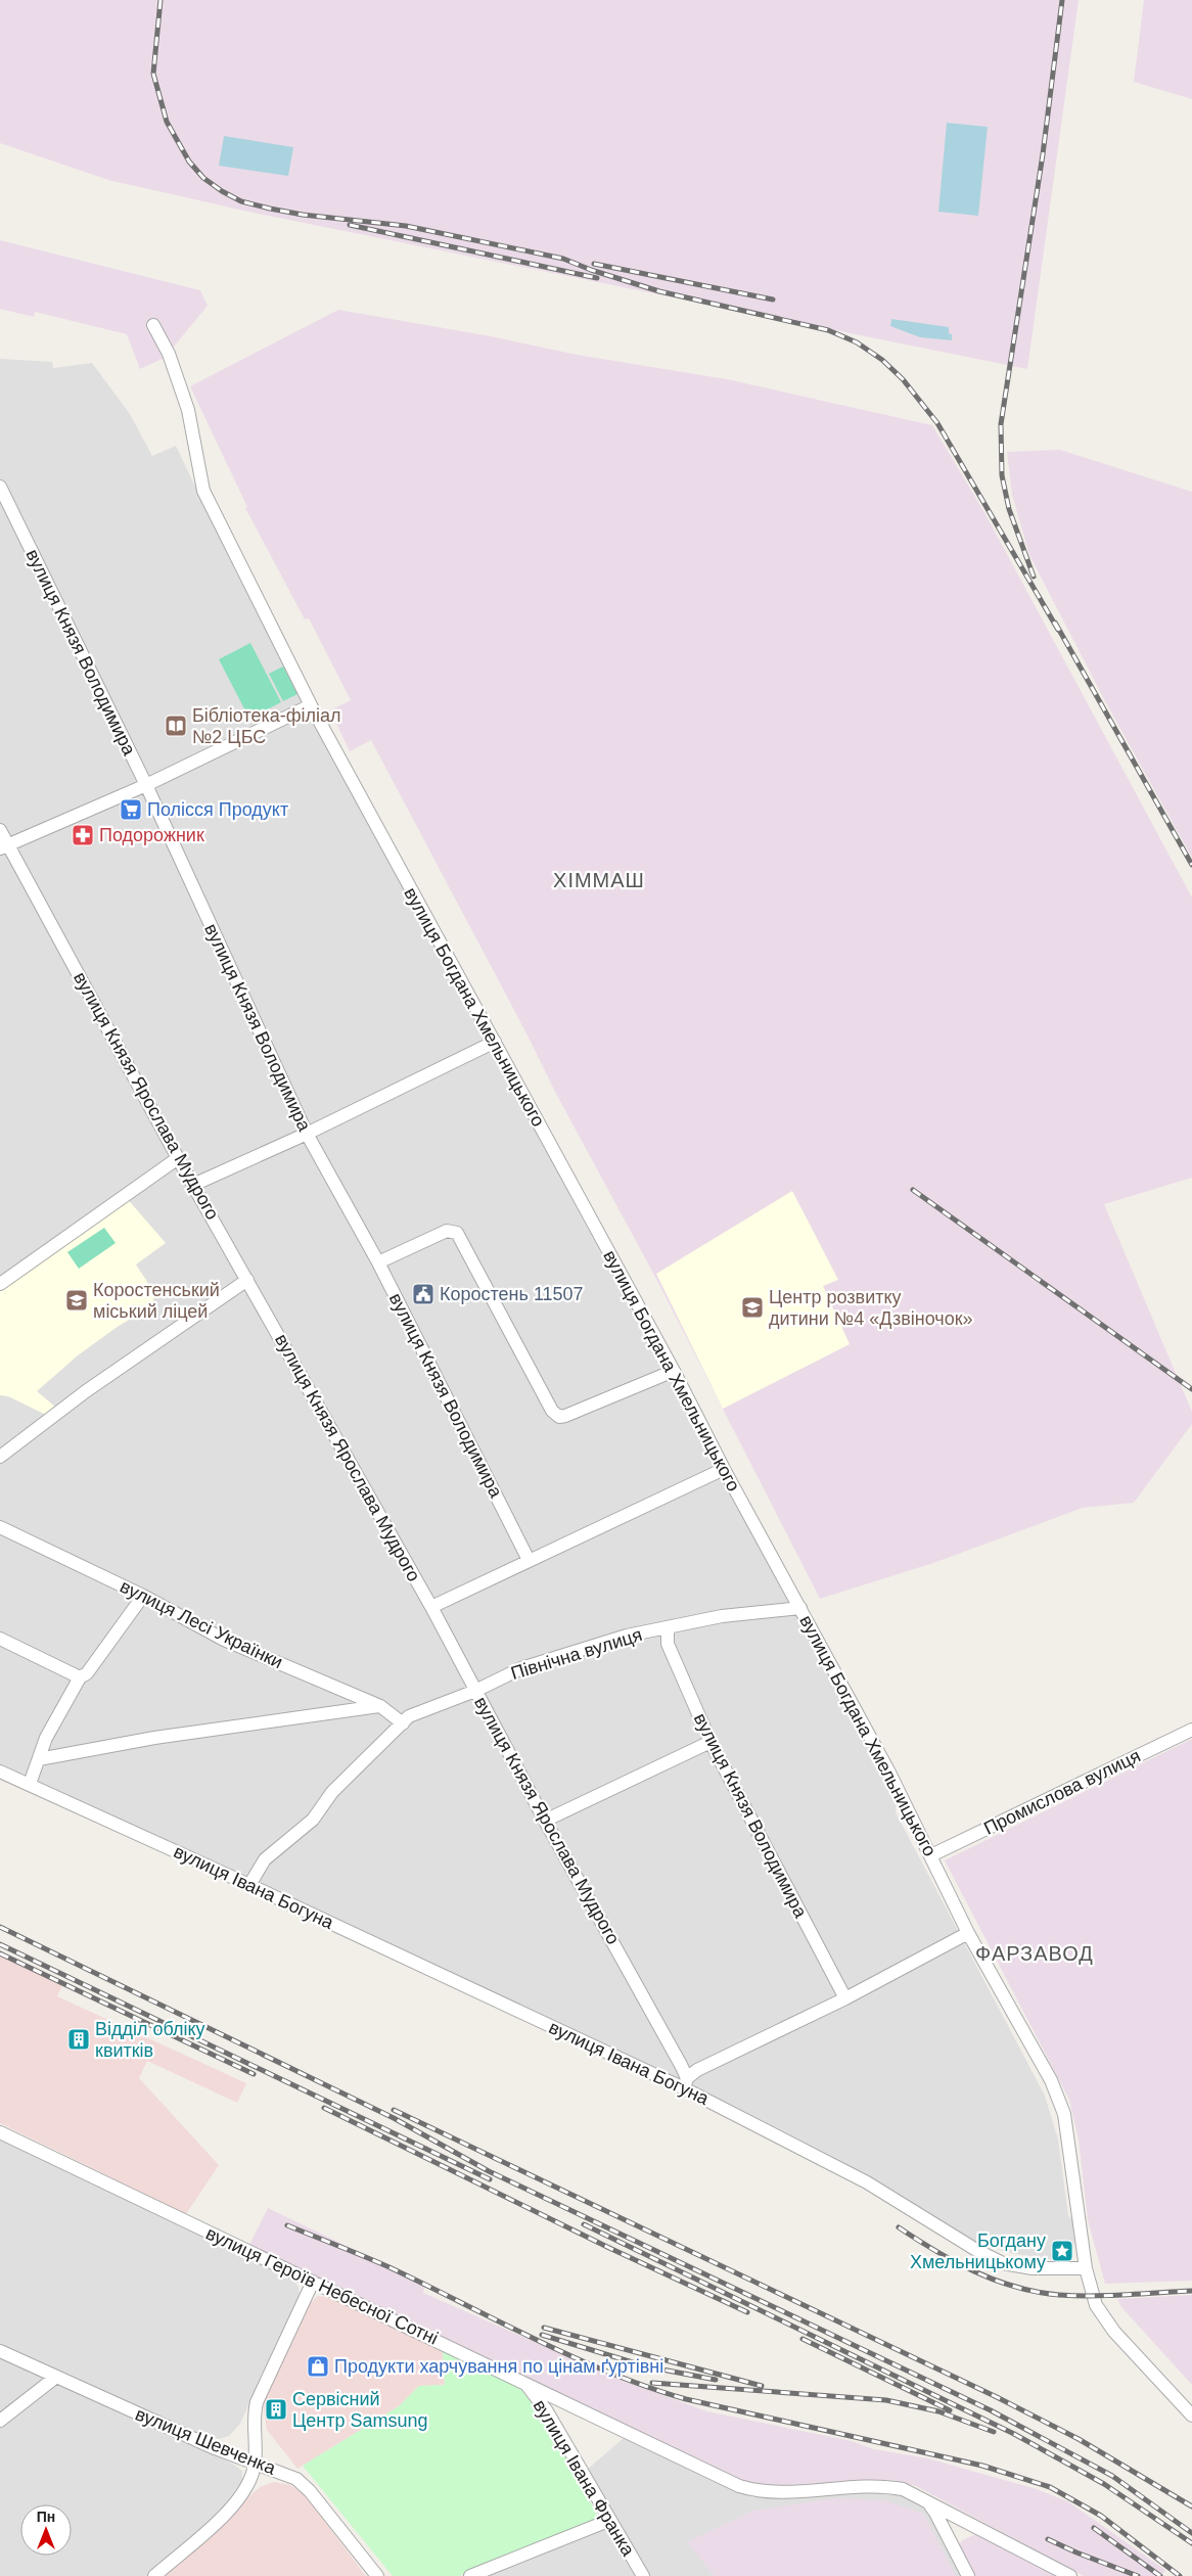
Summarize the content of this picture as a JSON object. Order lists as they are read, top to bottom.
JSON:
{
  "streets": {
    "street": [
      "вулиця Князя Володимира",
      "вулиця Богдана Хмельницького",
      "вулиця Князя Ярослава Мудрого",
      "вулиця Лесі Українки",
      "Північна вулиця",
      "Промислова вулиця",
      "вулиця Івана Богуна",
      "вулиця Героїв Небесної Сотні",
      "вулиця Шевченка",
      "вулиця Івана Франка"
    ]
  },
  "crossings": [
    ["вулиця Князя Володимира", "Північна вулиця"],
    ["вулиця Богдана Хмельницького", "Північна вулиця"],
    ["вулиця Богдана Хмельницького", "Промислова вулиця"],
    ["вулиця Богдана Хмельницького", "вулиця Івана Богуна"],
    ["вулиця Князя Ярослава Мудрого", "Північна вулиця"],
    ["вулиця Князя Ярослава Мудрого", "вулиця Івана Богуна"],
    ["вулиця Лесі Українки", "Північна вулиця"],
    ["Північна вулиця", "вулиця Івана Богуна"],
    ["вулиця Героїв Небесної Сотні", "вулиця Івана Франка"]
  ],
  "districts": ["ХІММАШ", "ФАРЗАВОД"],
  "places": {
    "library": ["Бібліотека-філіал №2 ЦБС"],
    "supermarket": ["Полісся Продукт"],
    "pharmacy": ["Подорожник"],
    "public building": ["Коростень 11507"],
    "school or university": ["Коростенський міський ліцей", "Центр розвитку дитини №4 «Дзвіночок»"],
    "building": ["Відділ обліку квитків", "Сервісний Центр Samsung"],
    "place": ["Богдану Хмельницькому"],
    "shop": ["Продукти харчування по цінам ґуртівні"]
  },
  "north": "top"
}
